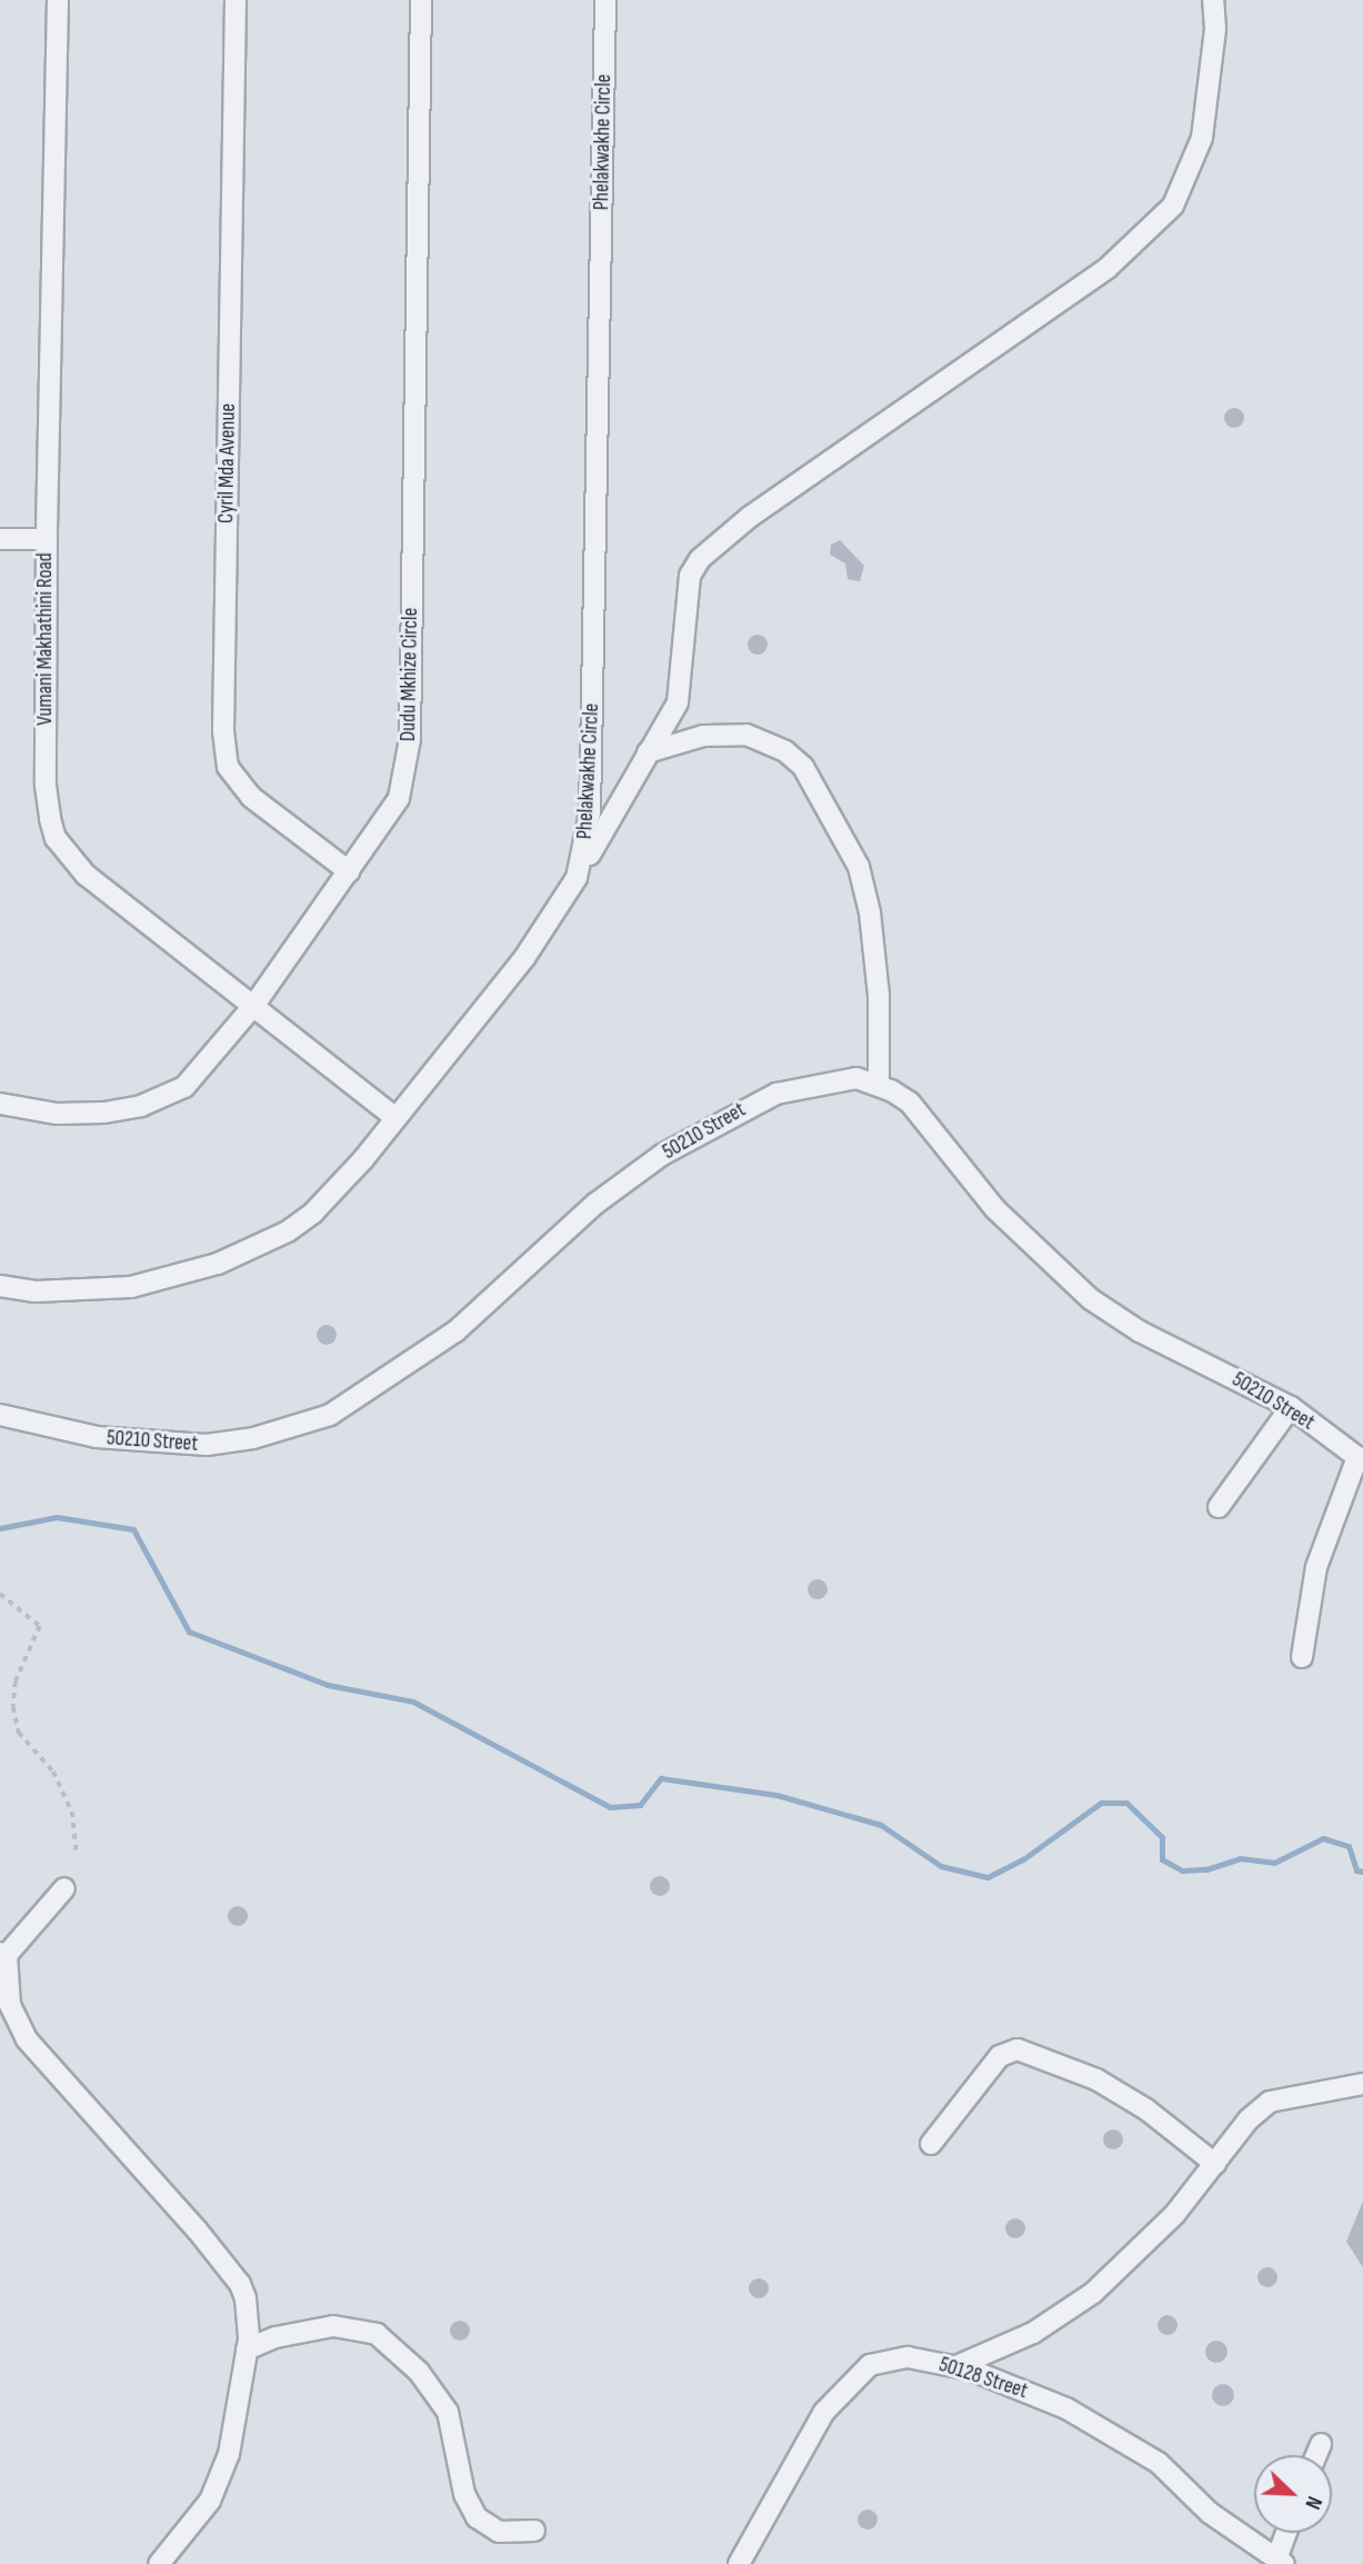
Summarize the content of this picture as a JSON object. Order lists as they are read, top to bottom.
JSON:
{
  "streets": {
    "street": [
      "Phelakwakhe Circle",
      "Cyril Mda Avenue",
      "Vumani Makhathini Road",
      "Dudu Mkhize Circle",
      "50210 Street",
      "50128 Street"
    ]
  },
  "crossings": [
    ["Phelakwakhe Circle", "Vumani Makhathini Road"],
    ["Cyril Mda Avenue", "Dudu Mkhize Circle"],
    ["Vumani Makhathini Road", "Dudu Mkhize Circle"]
  ],
  "north": "bottom right"
}
